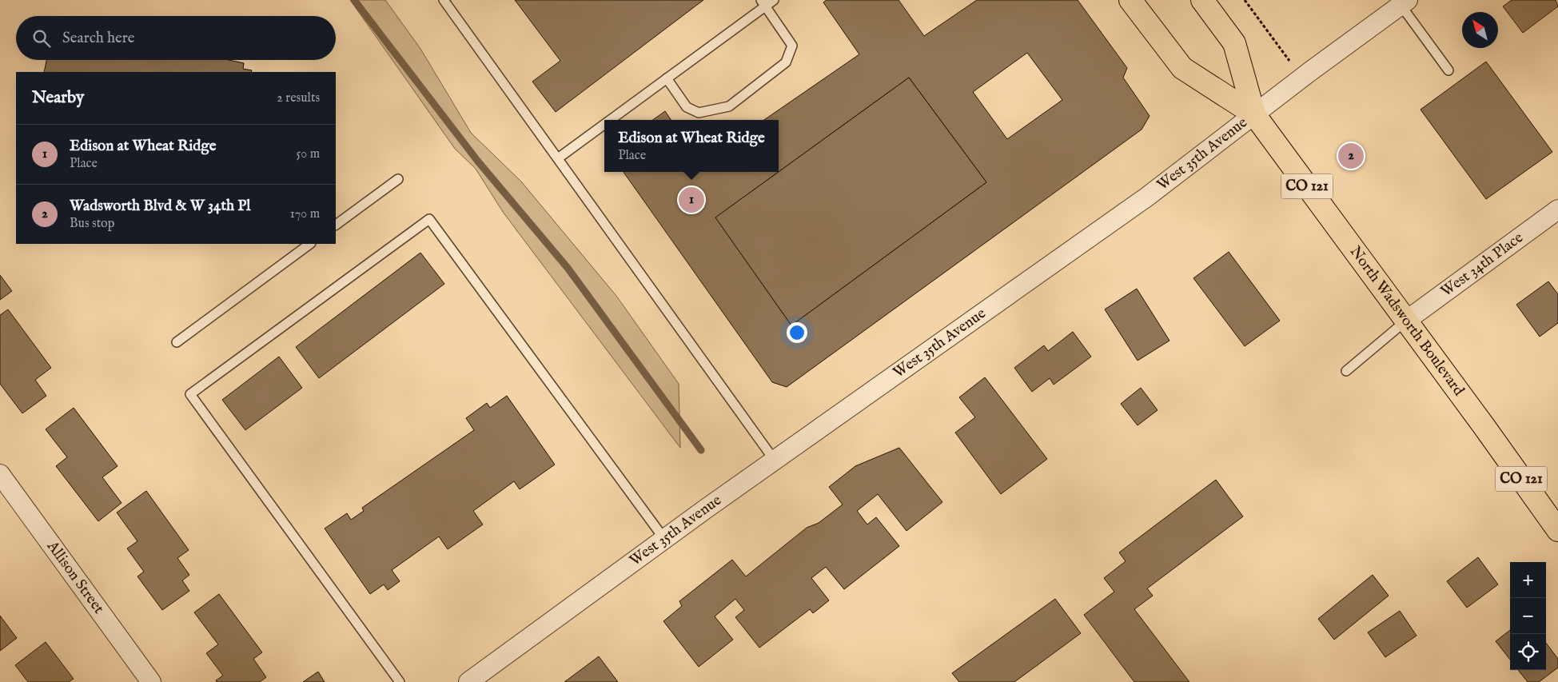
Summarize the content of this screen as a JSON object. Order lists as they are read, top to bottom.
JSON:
{
  "streets": {
    "main road": ["CO 121", "North Wadsworth Boulevard"],
    "street": ["West 35th Avenue", "West 34th Place", "Allison Street"]
  },
  "crossings": [
    ["West 35th Avenue", "North Wadsworth Boulevard"],
    ["West 34th Place", "North Wadsworth Boulevard"]
  ],
  "north": "top left",
  "page": {
    "search": "Search here",
    "heading": ["Nearby", "2 results"],
    "popup": ["Edison at Wheat Ridge", "Place"],
    "list": [
      {
        "mark": "1",
        "name": "Edison at Wheat Ridge",
        "note": "Place",
        "value": "50 m"
      },
      {
        "mark": "2",
        "name": "Wadsworth Blvd & W 34th Pl",
        "note": "Bus stop",
        "value": "170 m"
      }
    ],
    "pins": ["2", "1"],
    "map_buttons": ["+", "−"]
  }
}
